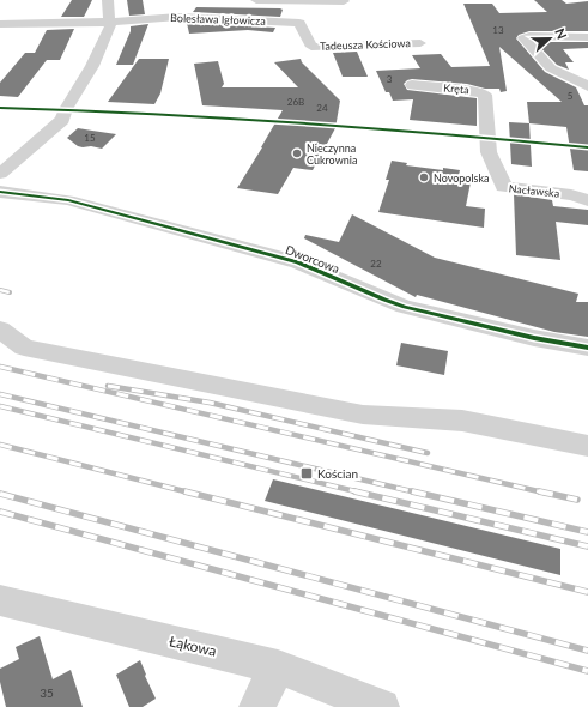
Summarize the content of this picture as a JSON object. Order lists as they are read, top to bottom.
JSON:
{
  "streets": {
    "street": [
      "Bolesława Igłowicza",
      "Tadeusza Kościowa",
      "Kręta",
      "Nacławska",
      "Dworcowa",
      "Łąkowa"
    ]
  },
  "crossings": [
    ["Bolesława Igłowicza", "Tadeusza Kościowa"],
    ["Kręta", "Nacławska"]
  ],
  "places": {
    "other": ["Nieczynna Cukrownia", "Novopolska"],
    "transit": ["Kościan"]
  },
  "house_numbers": [
    "13",
    "3",
    "5",
    "26B",
    "24",
    "15",
    "22",
    "35"
  ],
  "north": "right"
}
